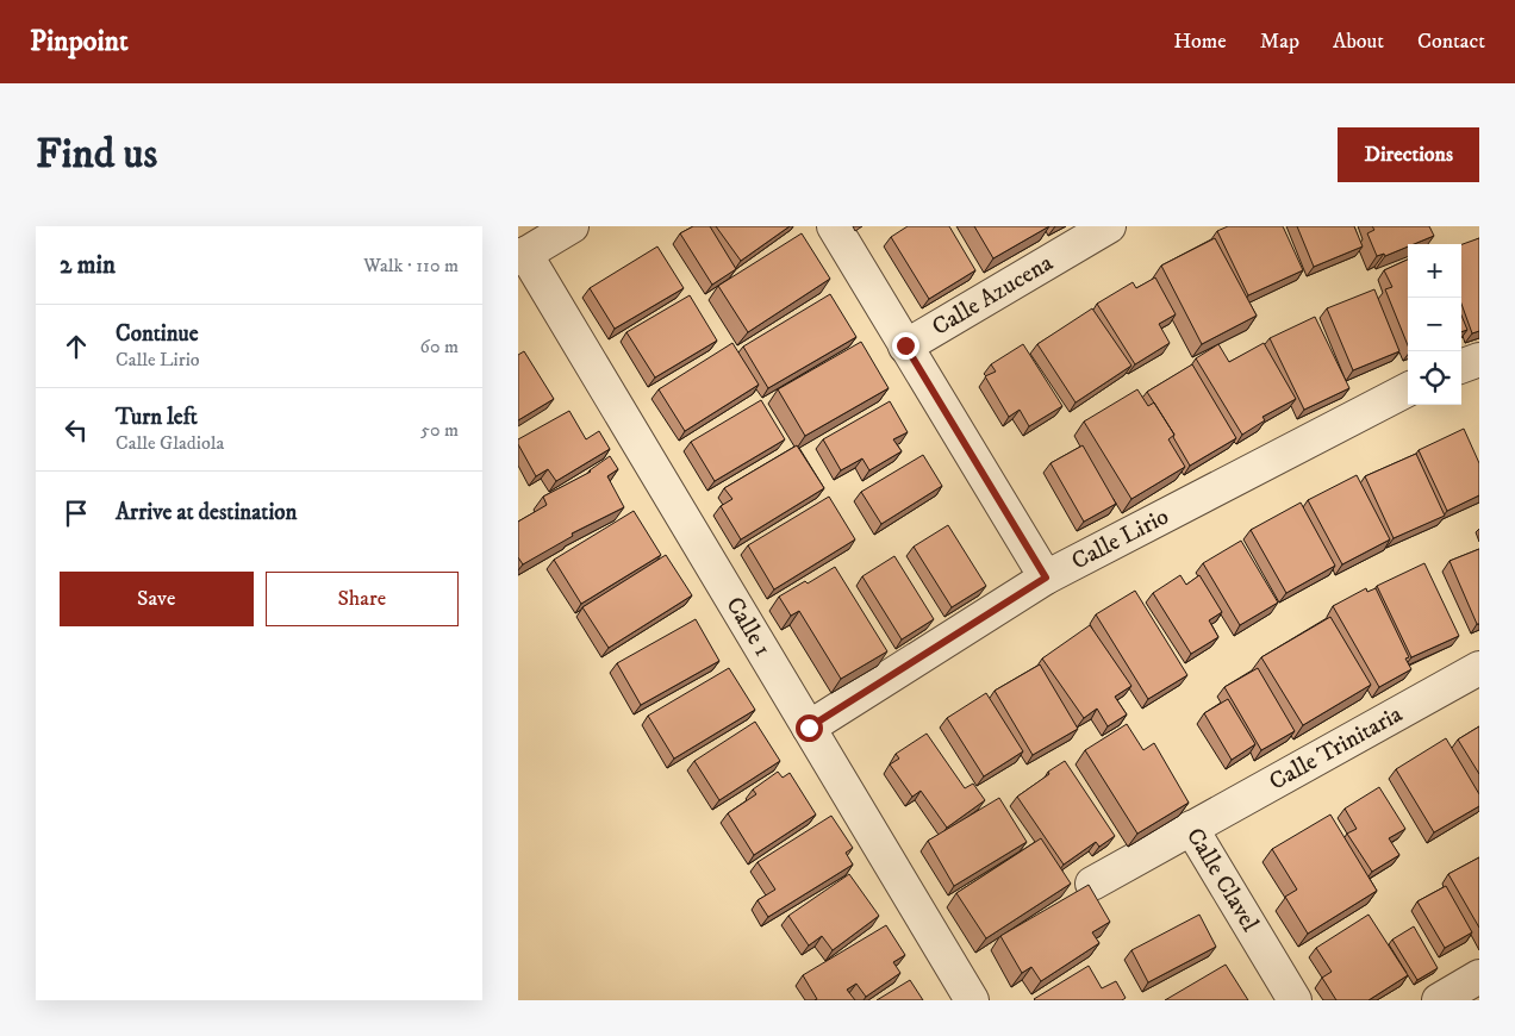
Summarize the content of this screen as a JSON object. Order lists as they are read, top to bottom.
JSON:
{
  "streets": {
    "street": [
      "Calle Azucena",
      "Calle Lirio",
      "Calle 1",
      "Calle Trinitaria",
      "Calle Clavel"
    ]
  },
  "crossings": [
    ["Calle Lirio", "Calle 1"],
    ["Calle Trinitaria", "Calle Clavel"]
  ],
  "page": {
    "header": "Pinpoint",
    "nav": [
      "Home",
      "Map",
      "About",
      "Contact"
    ],
    "buttons": [
      "Directions",
      ["Save", "Share"]
    ],
    "title": "Find us",
    "heading": ["2 min", "Walk · 110 m"],
    "map_buttons": ["+", "−"],
    "list": [
      ["Continue", "Calle Lirio", "60 m"],
      ["Turn left", "Calle Gladiola", "50 m"],
      "Arrive at destination"
    ]
  }
}
